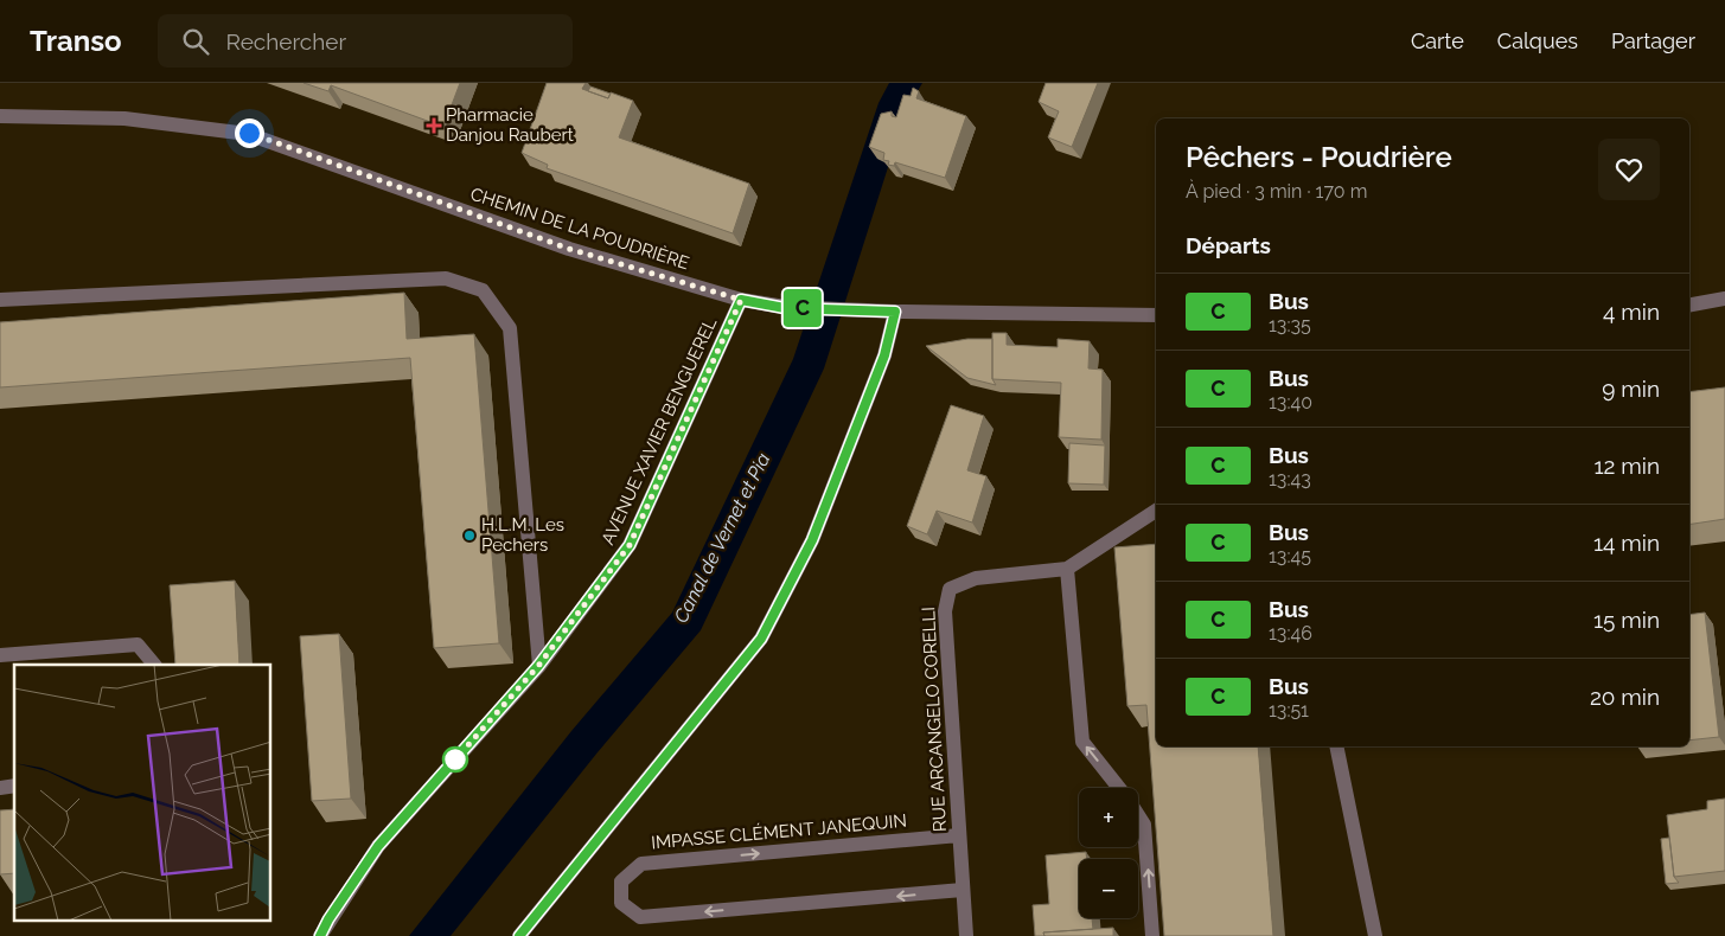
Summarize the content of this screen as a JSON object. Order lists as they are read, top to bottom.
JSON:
{
  "streets": {
    "street": [
      "CHEMIN DE LA POUDRIÈRE",
      "AVENUE XAVIER BENGUEREL",
      "RUE ARCANGELO CORELLI",
      "IMPASSE CLÉMENT JANEQUIN"
    ]
  },
  "crossings": [
    ["CHEMIN DE LA POUDRIÈRE", "AVENUE XAVIER BENGUEREL"],
    ["RUE ARCANGELO CORELLI", "IMPASSE CLÉMENT JANEQUIN"]
  ],
  "water": ["Canal de Vernet et Pia"],
  "places": {
    "health": ["Pharmacie Danjou Raubert"],
    "other": ["H.L.M. Les Pechers"]
  },
  "lines": ["bus line C"],
  "page": {
    "header": "Transo",
    "search": "Rechercher",
    "nav": ["Carte", "Calques", "Partager"],
    "on_map": "C",
    "heading": [
      ["Pêchers - Poudrière", "À pied · 3 min · 170 m"],
      "Départs"
    ],
    "list": [
      {
        "mark": "C",
        "name": "Bus",
        "note": "13:35",
        "value": "4 min"
      },
      {
        "mark": "C",
        "name": "Bus",
        "note": "13:40",
        "value": "9 min"
      },
      {
        "mark": "C",
        "name": "Bus",
        "note": "13:43",
        "value": "12 min"
      },
      {
        "mark": "C",
        "name": "Bus",
        "note": "13:45",
        "value": "14 min"
      },
      {
        "mark": "C",
        "name": "Bus",
        "note": "13:46",
        "value": "15 min"
      },
      {
        "mark": "C",
        "name": "Bus",
        "note": "13:51",
        "value": "20 min"
      }
    ],
    "map_buttons": ["+", "−"]
  }
}
